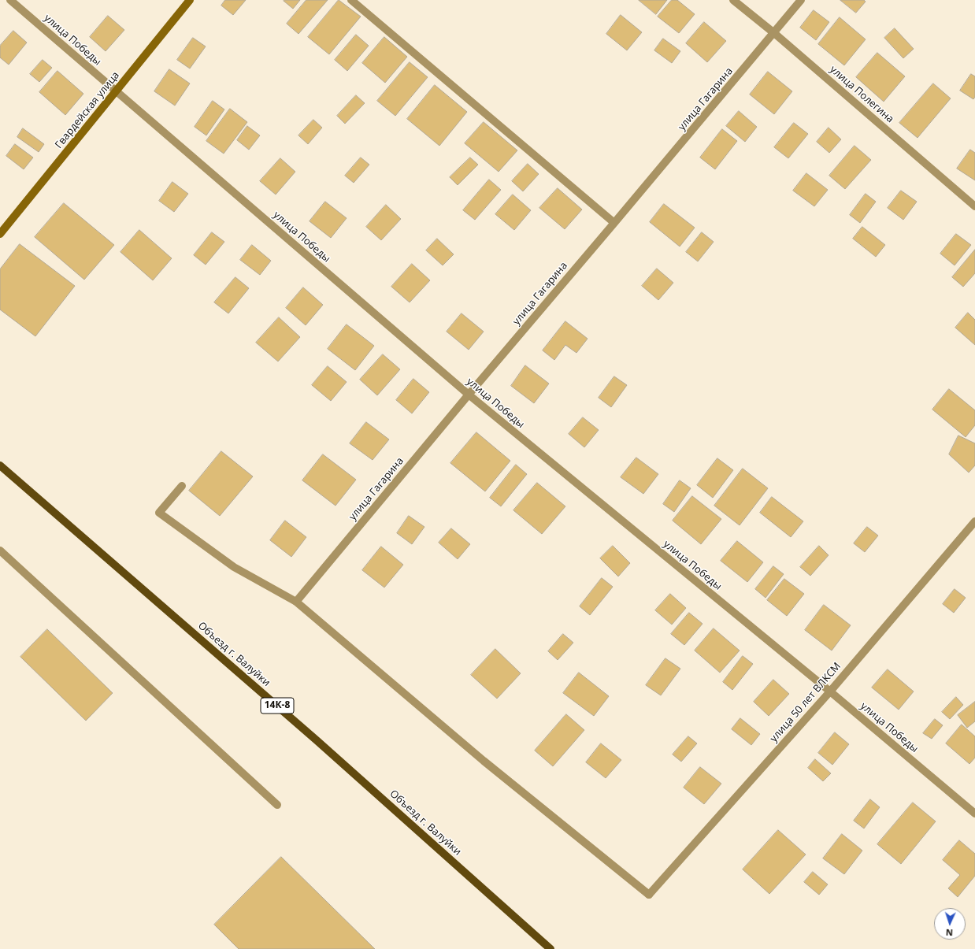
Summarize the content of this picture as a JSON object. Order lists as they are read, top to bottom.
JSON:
{
  "streets": {
    "main road": ["Объезд г. Валуйки", "14К-8"],
    "street": [
      "улица Победы",
      "улица Полегина",
      "улица Гагарина",
      "Гвардейская улица",
      "улица 50 лет ВЛКСМ"
    ]
  },
  "crossings": [
    ["улица Победы", "улица Гагарина"],
    ["улица Победы", "Гвардейская улица"],
    ["улица Победы", "улица 50 лет ВЛКСМ"],
    ["улица Полегина", "улица Гагарина"],
    ["улица Гагарина", "улица 50 лет ВЛКСМ"]
  ],
  "north": "bottom"
}
